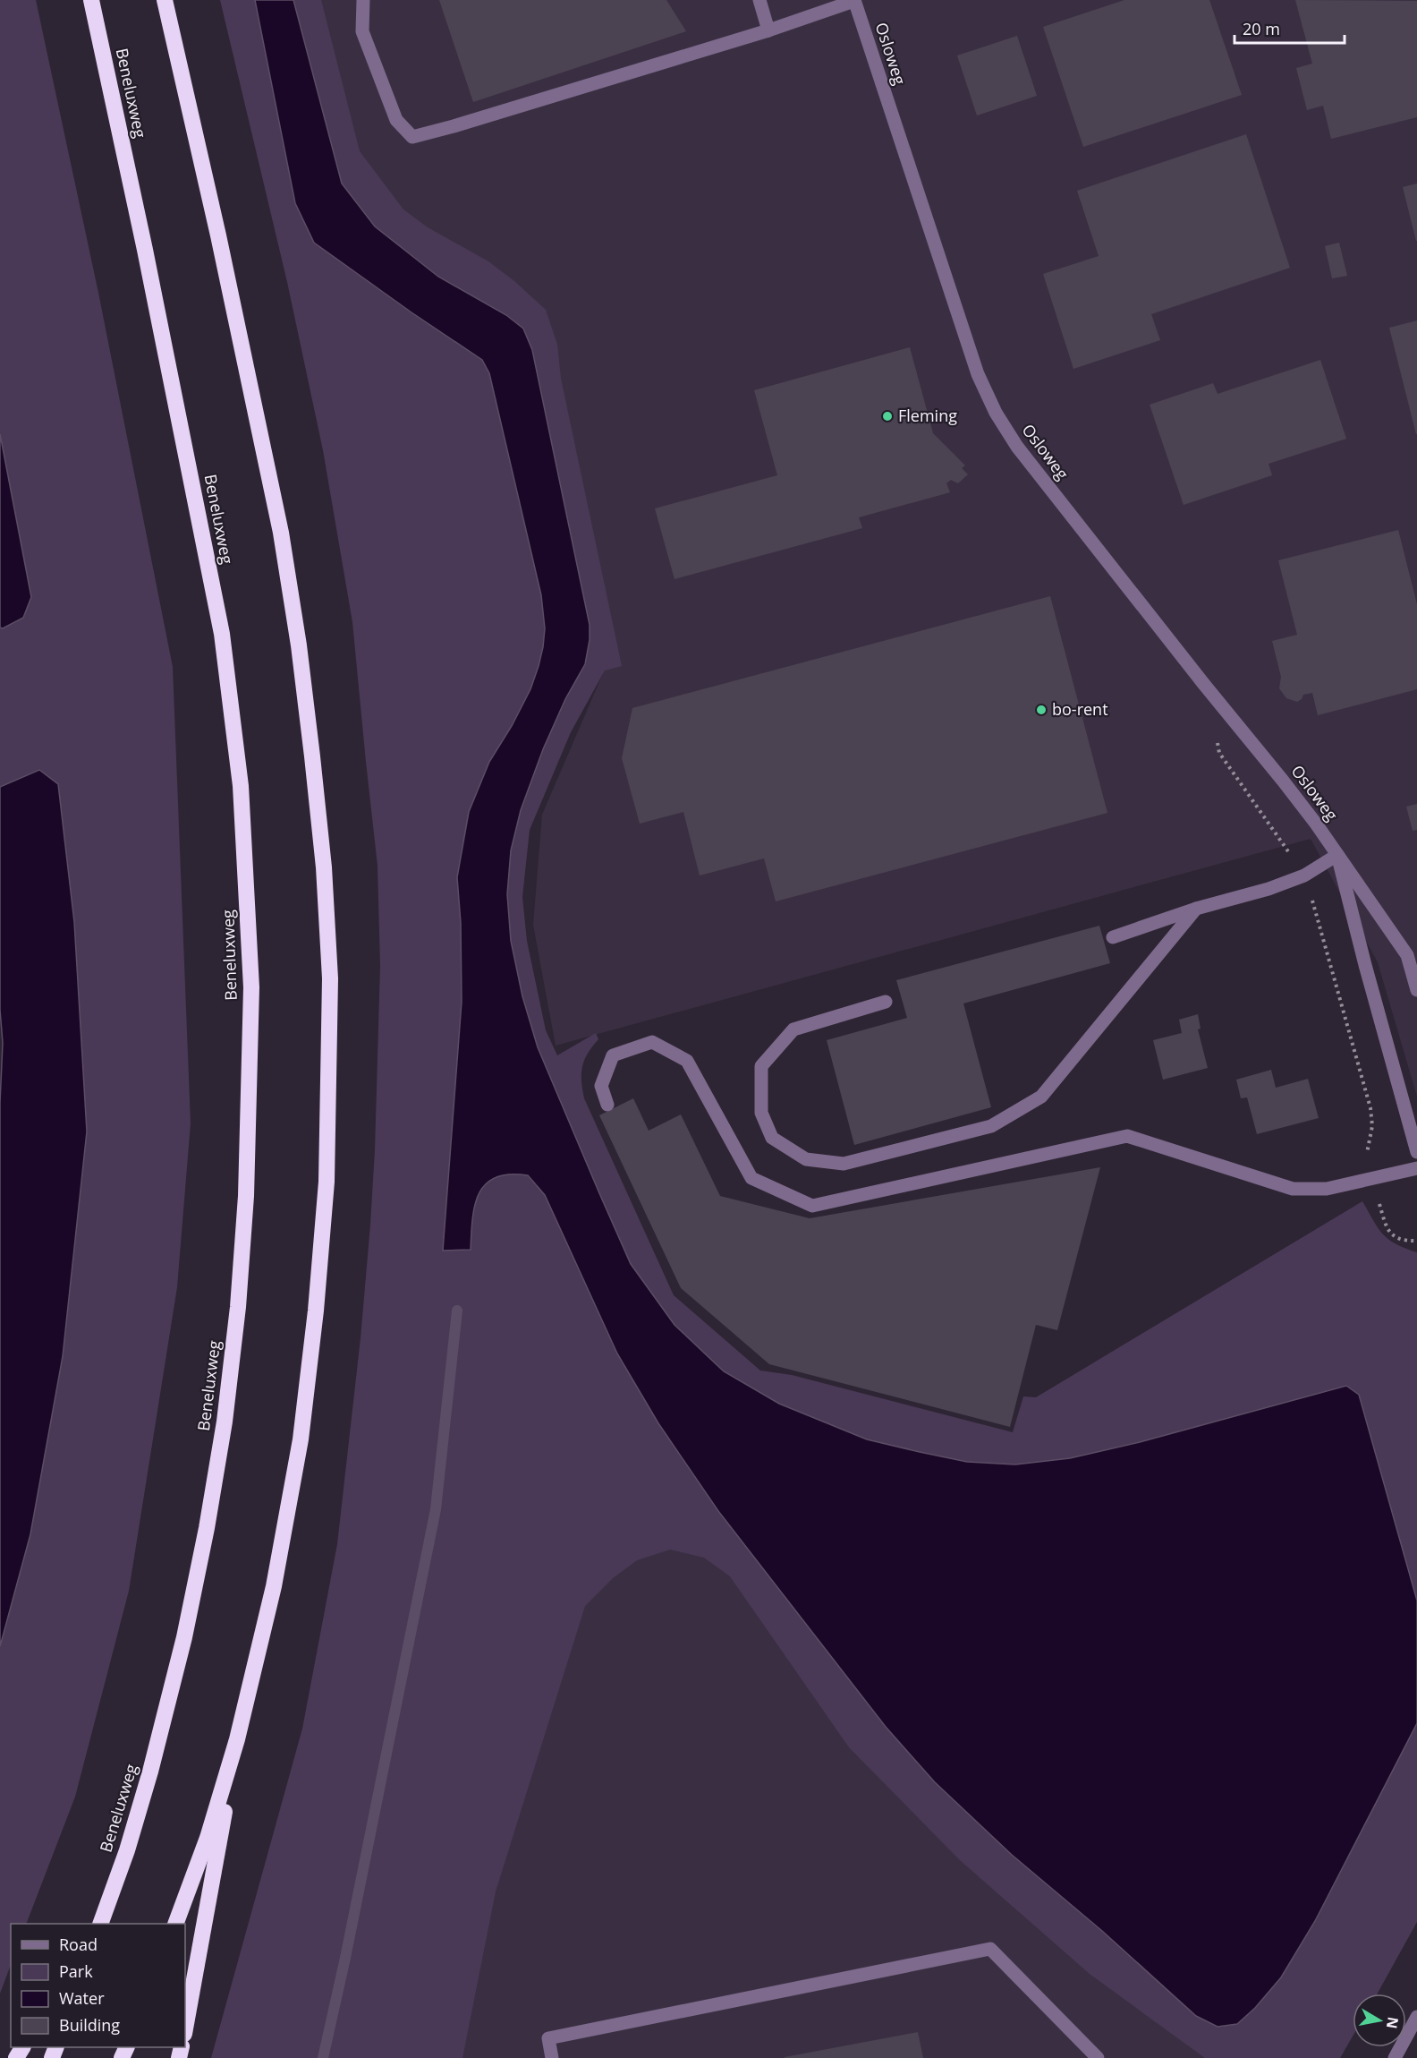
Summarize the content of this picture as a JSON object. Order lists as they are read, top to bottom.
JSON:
{
  "streets": {
    "highway": ["Beneluxweg"],
    "street": ["Osloweg"]
  },
  "places": ["Fleming", "bo-rent"],
  "legend": [
    "Road",
    "Park",
    "Water",
    "Building"
  ],
  "scale_bar": "20 m",
  "north": "right"
}
